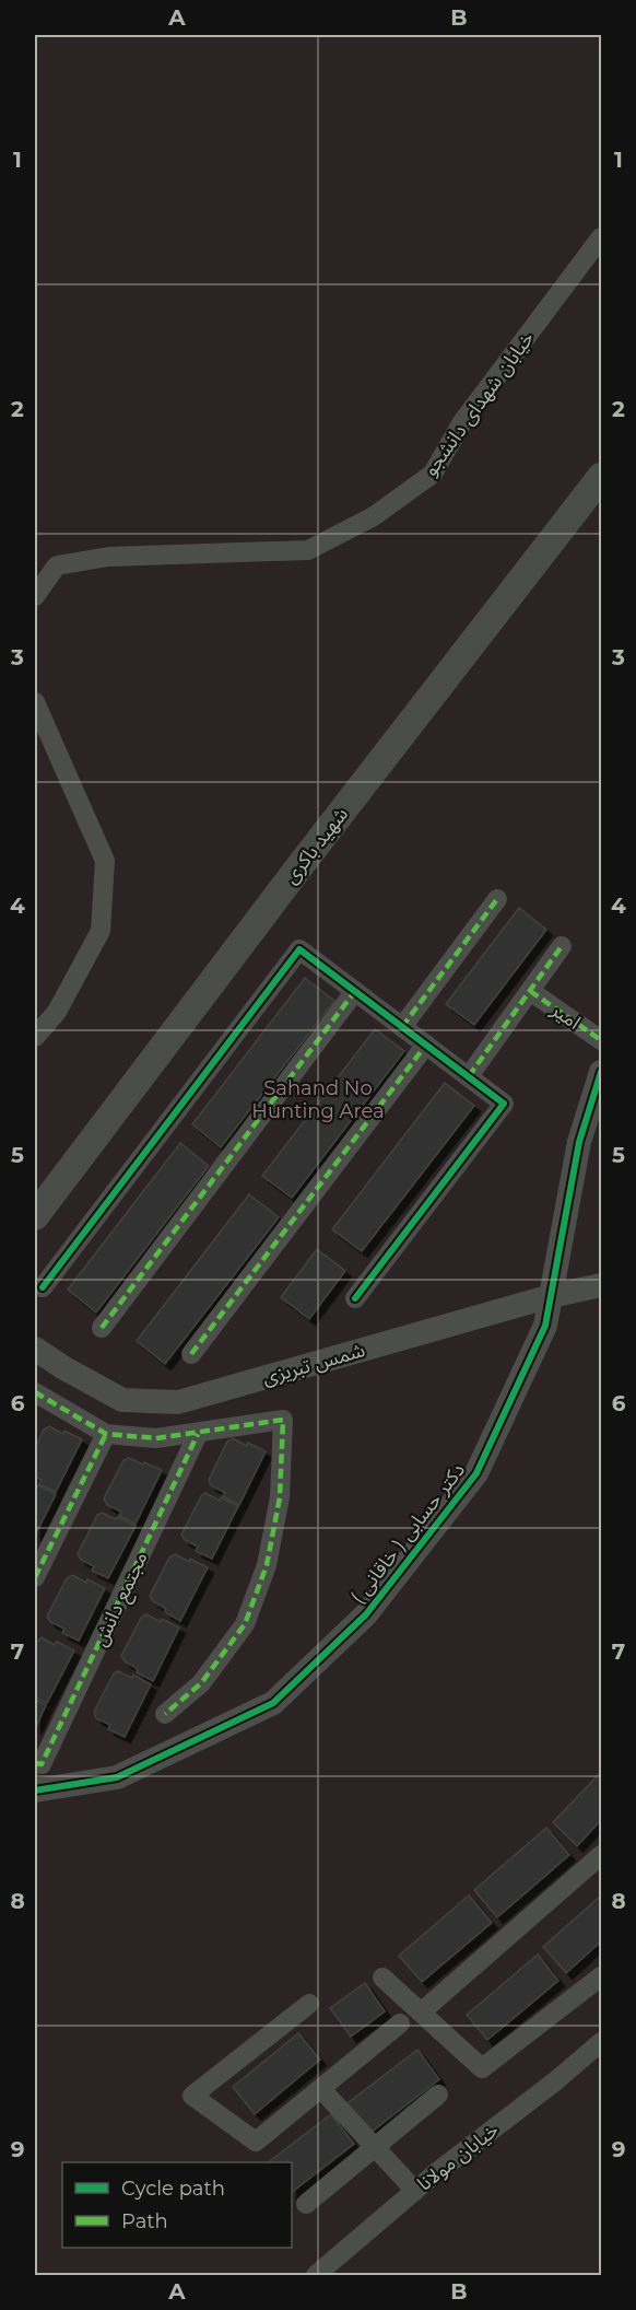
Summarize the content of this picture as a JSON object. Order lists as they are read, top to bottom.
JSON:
{
  "streets": {
    "main road": ["شهید باکری"],
    "street": [
      "خیابان شهدای دانشجو",
      "امیر",
      "شمس تبریزی",
      "دکتر حسابی ( خاقانی )",
      "مجتمع دانش",
      "خیابان مولانا"
    ]
  },
  "crossings": [
    ["شمس تبریزی", "دکتر حسابی ( خاقانی )"]
  ],
  "parks": ["Sahand No Hunting Area"],
  "legend": ["Cycle path", "Path"],
  "grid": {
    "columns": ["A", "B"],
    "rows": [
      "1",
      "2",
      "3",
      "4",
      "5",
      "6",
      "7",
      "8",
      "9"
    ]
  }
}
